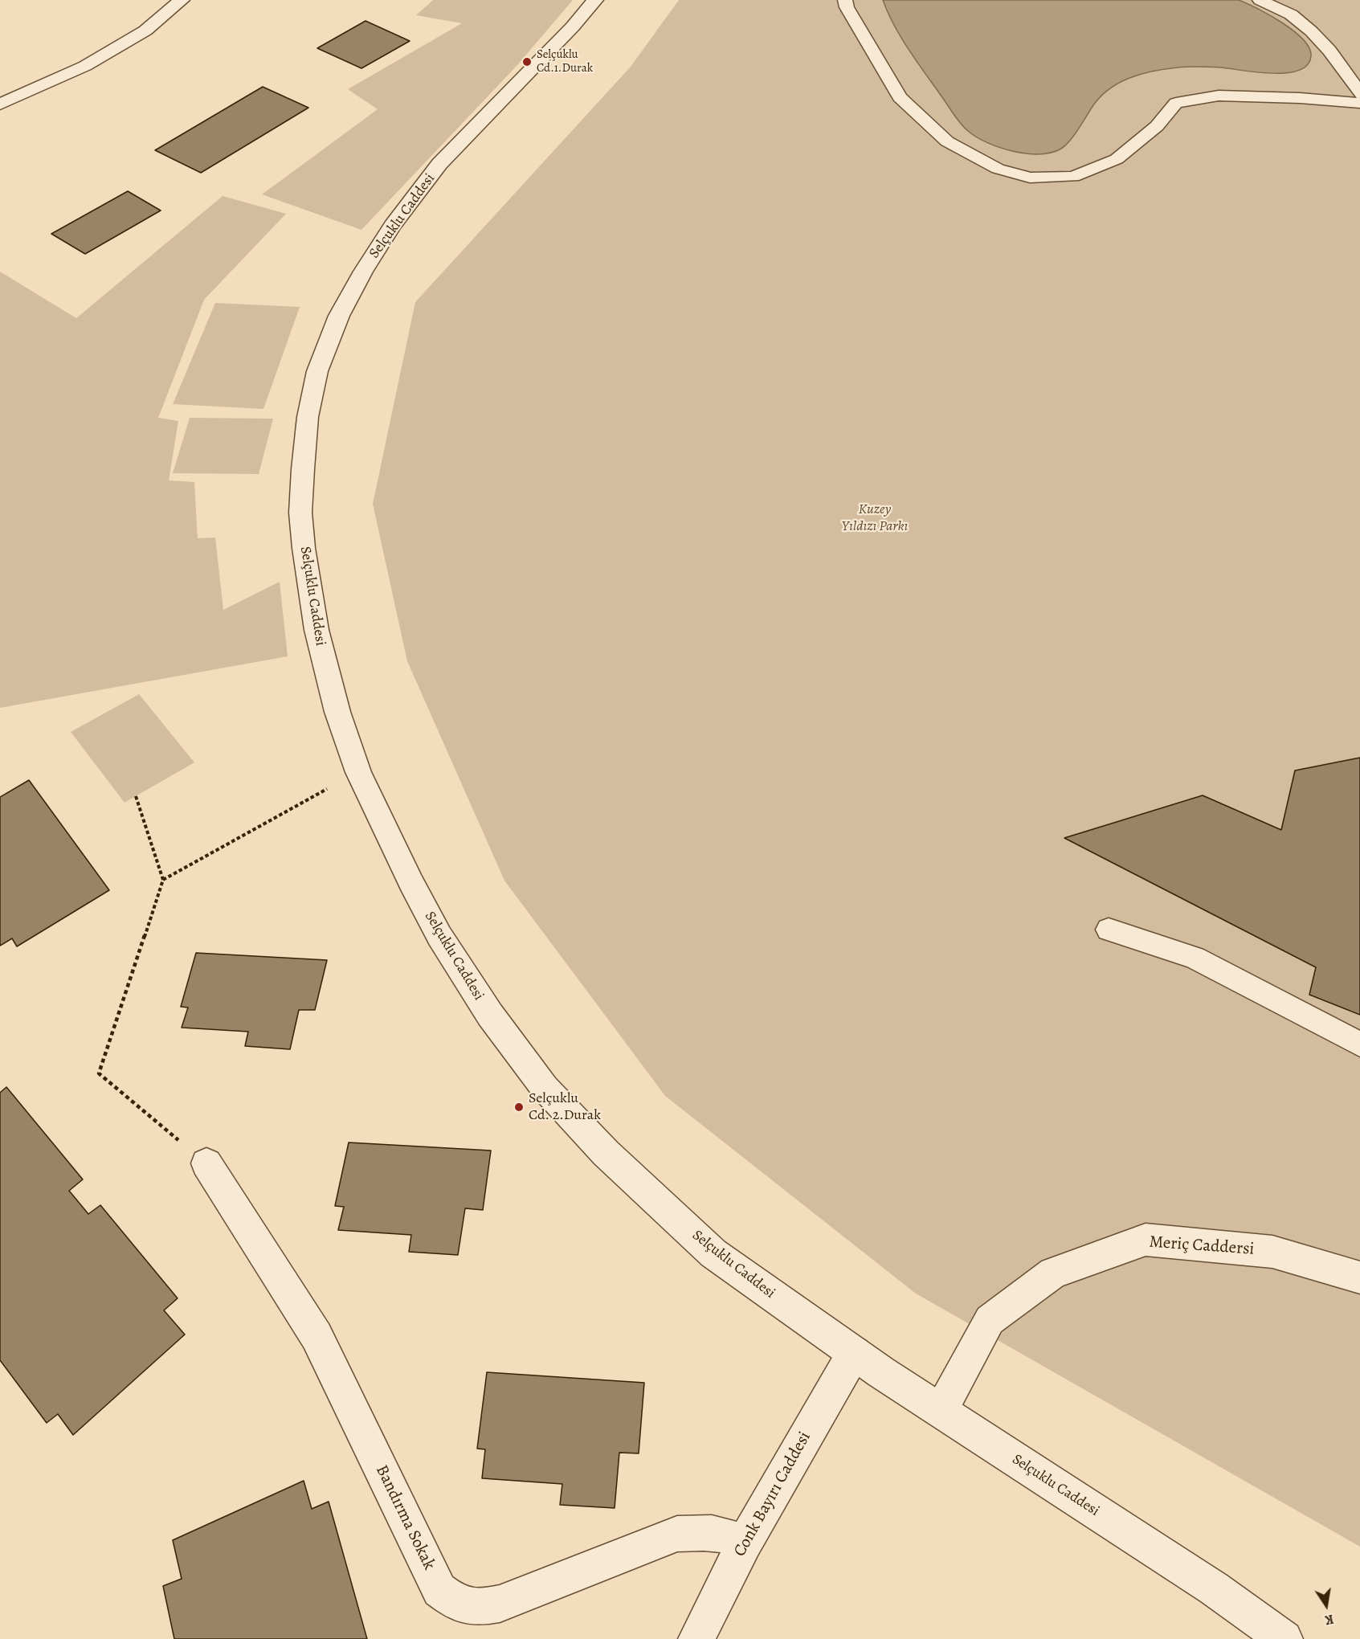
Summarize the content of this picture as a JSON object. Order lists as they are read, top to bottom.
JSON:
{
  "streets": {
    "street": [
      "Selçuklu Caddesi",
      "Meriç Caddersi",
      "Conk Bayırı Caddesi",
      "Bandırma Sokak"
    ]
  },
  "crossings": [
    ["Selçuklu Caddesi", "Meriç Caddersi"],
    ["Selçuklu Caddesi", "Conk Bayırı Caddesi"],
    ["Conk Bayırı Caddesi", "Bandırma Sokak"]
  ],
  "parks": ["Kuzey Yıldızı Parkı"],
  "places": ["Selçuklu Cd.1.Durak", "Selçuklu Cd. 2.Durak"],
  "north": "bottom"
}
